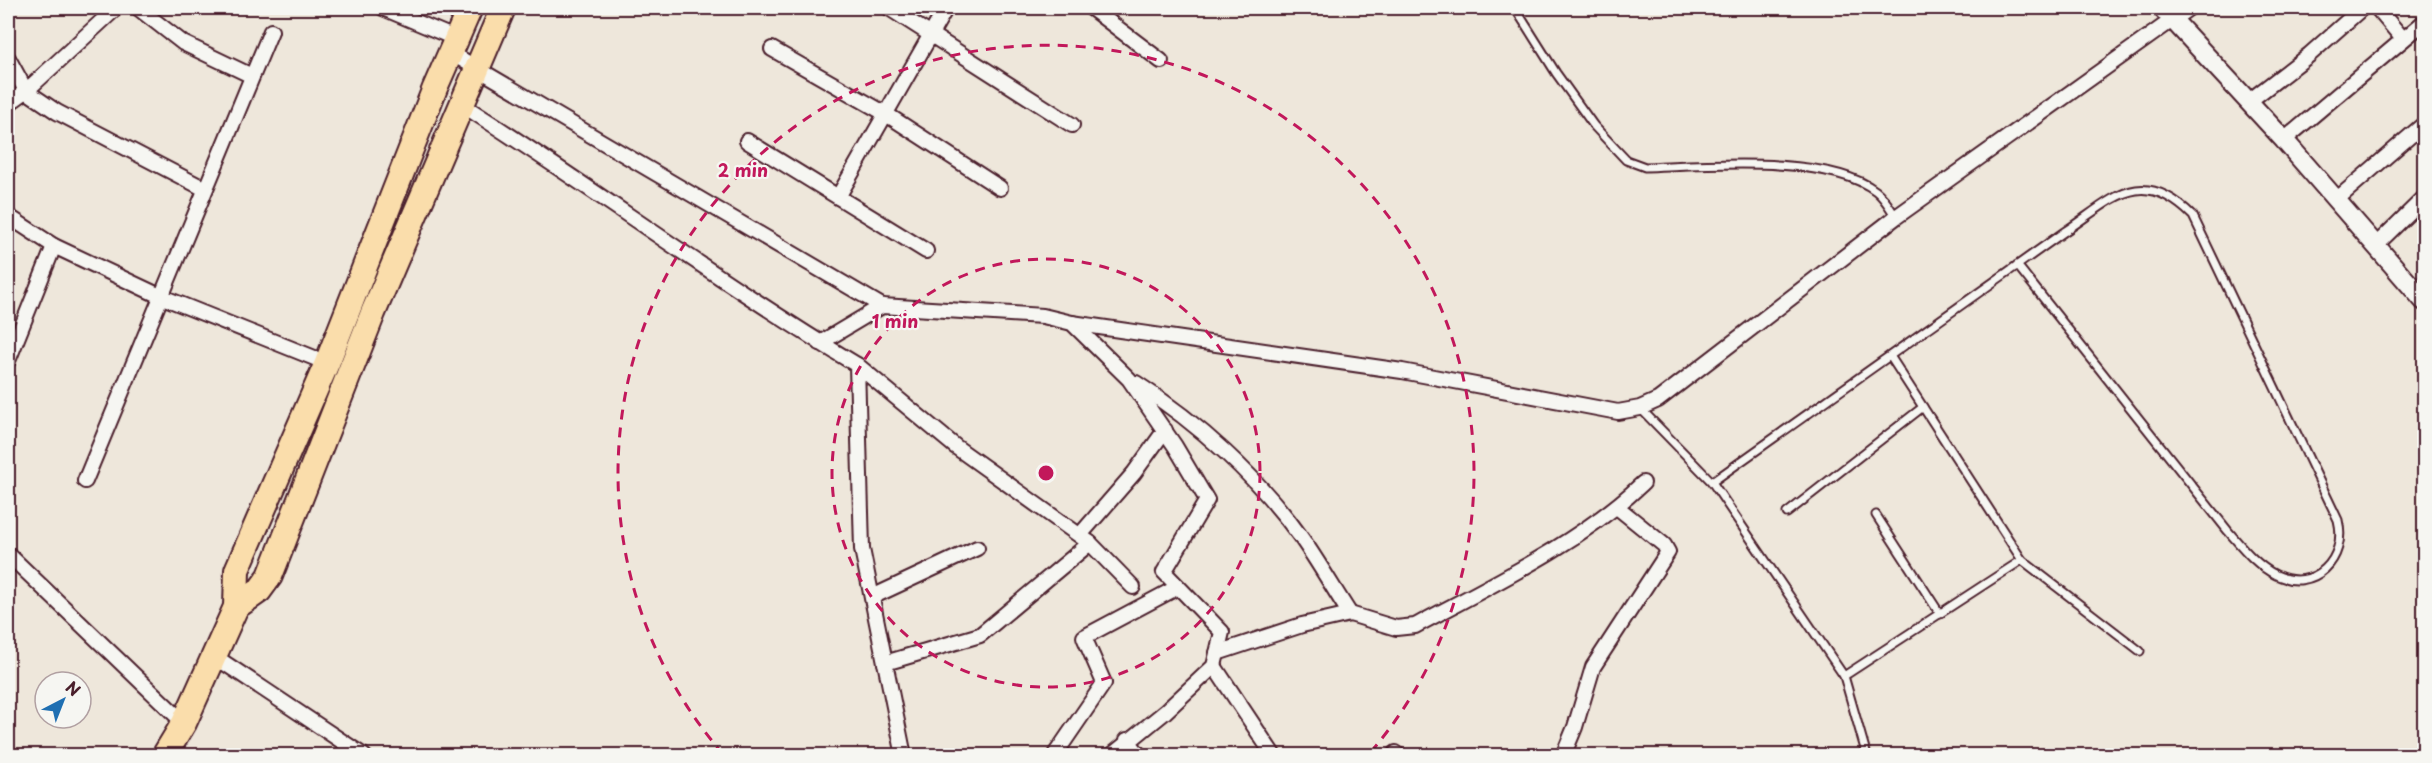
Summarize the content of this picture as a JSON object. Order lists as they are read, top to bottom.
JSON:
{
  "north": "top right",
  "rings": ["2 min", "1 min"]
}
